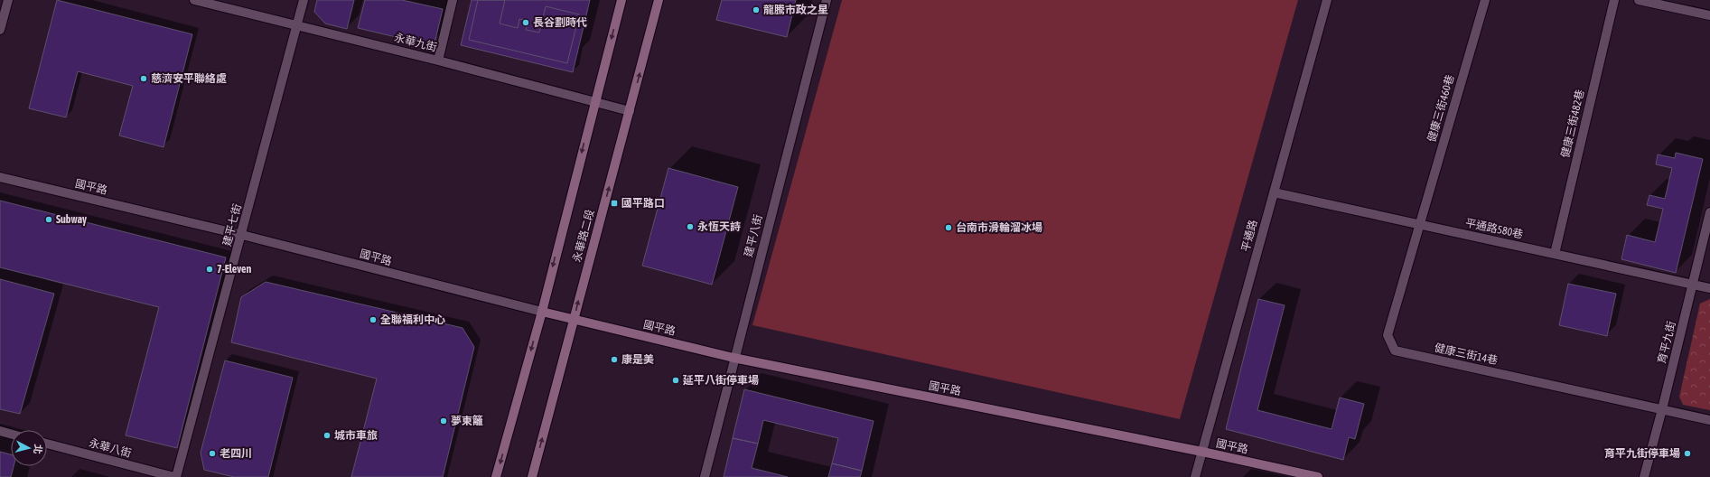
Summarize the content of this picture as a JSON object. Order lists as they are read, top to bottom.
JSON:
{
  "streets": {
    "street": [
      "永華九街",
      "健康三街460巷",
      "健康三街482巷",
      "國平路",
      "建平七街",
      "平通路580巷",
      "永華路二段",
      "建平八街",
      "平通路",
      "育平九街",
      "健康三街14巷",
      "永華八街"
    ]
  },
  "crossings": [
    ["永華九街", "建平七街"],
    ["永華九街", "永華路二段"],
    ["健康三街460巷", "平通路580巷"],
    ["健康三街460巷", "健康三街14巷"],
    ["健康三街482巷", "平通路580巷"],
    ["國平路", "建平七街"],
    ["國平路", "永華路二段"],
    ["國平路", "建平八街"],
    ["國平路", "平通路"],
    ["建平七街", "永華八街"],
    ["平通路580巷", "平通路"],
    ["平通路580巷", "育平九街"],
    ["平通路580巷", "健康三街14巷"],
    ["育平九街", "健康三街14巷"]
  ],
  "places": {
    "other": [
      "龍騰市政之星",
      "長谷劃時代",
      "慈濟安平聯絡處",
      "Subway",
      "永恆天詩",
      "台南市滑輪溜冰場",
      "7-Eleven",
      "全聯福利中心",
      "康是美",
      "延平八街停車場",
      "夢東籬",
      "城市車旅",
      "老四川",
      "育平九街停車場"
    ],
    "transit": ["國平路口"]
  },
  "north": "right"
}
